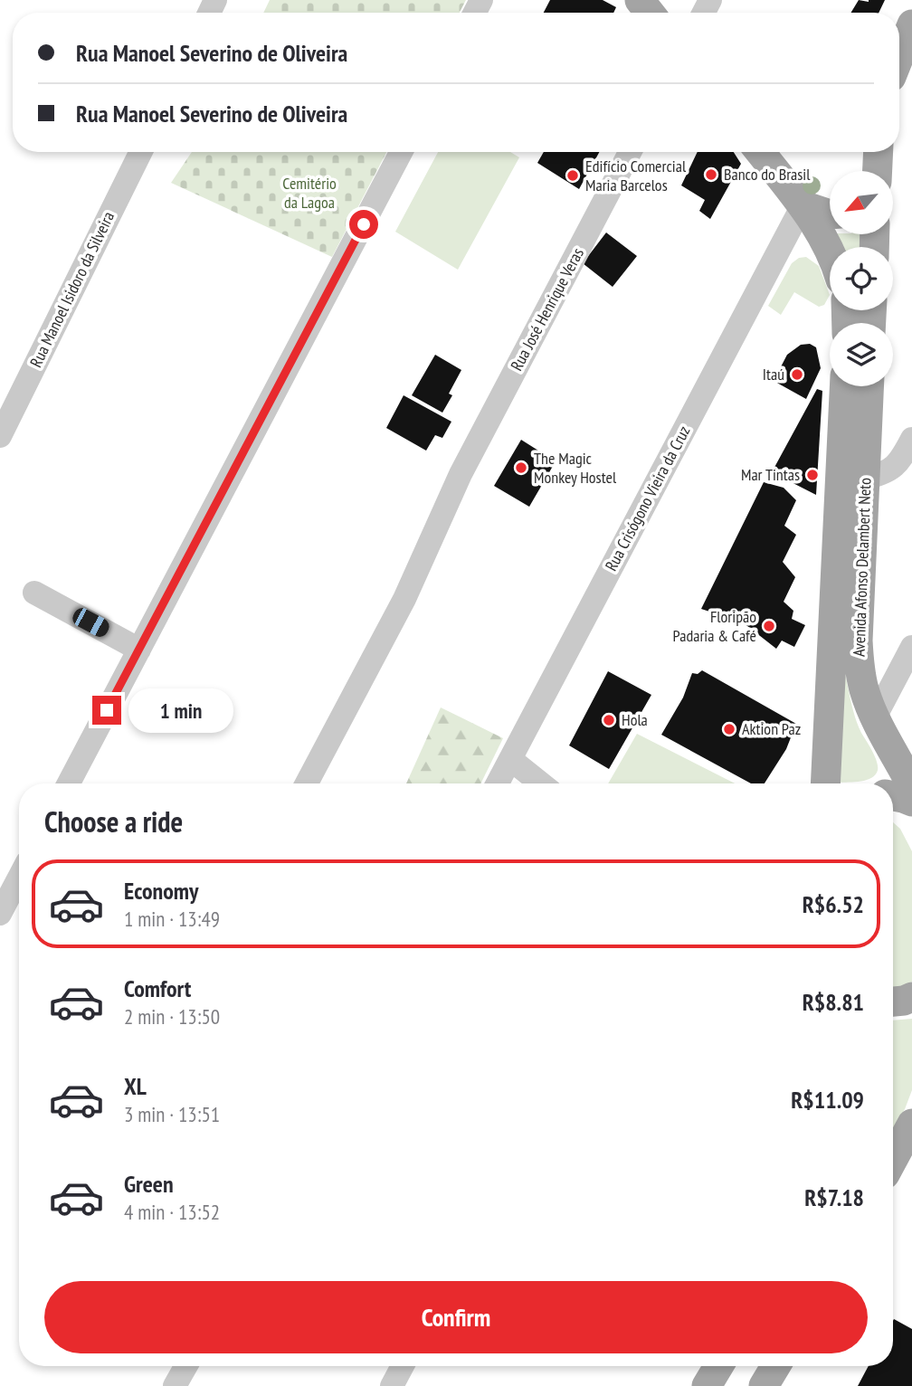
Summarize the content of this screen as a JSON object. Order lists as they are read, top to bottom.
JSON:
{
  "streets": {
    "main road": ["Avenida Afonso Delambert Neto"],
    "street": ["Rua Manoel Isidoro da Silveira", "Rua José Henrique Veras", "Rua Crisógono Vieira da Cruz"]
  },
  "parks": ["Cemitério da Lagoa"],
  "places": [
    "Banco do Brasil",
    "Edifício Comercial Maria Barcelos",
    "Itaú",
    "The Magic Monkey Hostel",
    "Mar Tintas",
    "Floripão Padaria & Café",
    "Hola",
    "Aktion Paz"
  ],
  "north": "bottom left",
  "page": {
    "banner": ["Rua Manoel Severino de Oliveira", "Rua Manoel Severino de Oliveira"],
    "bubble": "1 min",
    "heading": "Choose a ride",
    "list": [
      {
        "name": "Economy",
        "note": "1 min · 13:49",
        "value": "R$6.52"
      },
      {
        "name": "Comfort",
        "note": "2 min · 13:50",
        "value": "R$8.81"
      },
      {
        "name": "XL",
        "note": "3 min · 13:51",
        "value": "R$11.09"
      },
      {
        "name": "Green",
        "note": "4 min · 13:52",
        "value": "R$7.18"
      }
    ],
    "buttons": "Confirm"
  }
}
